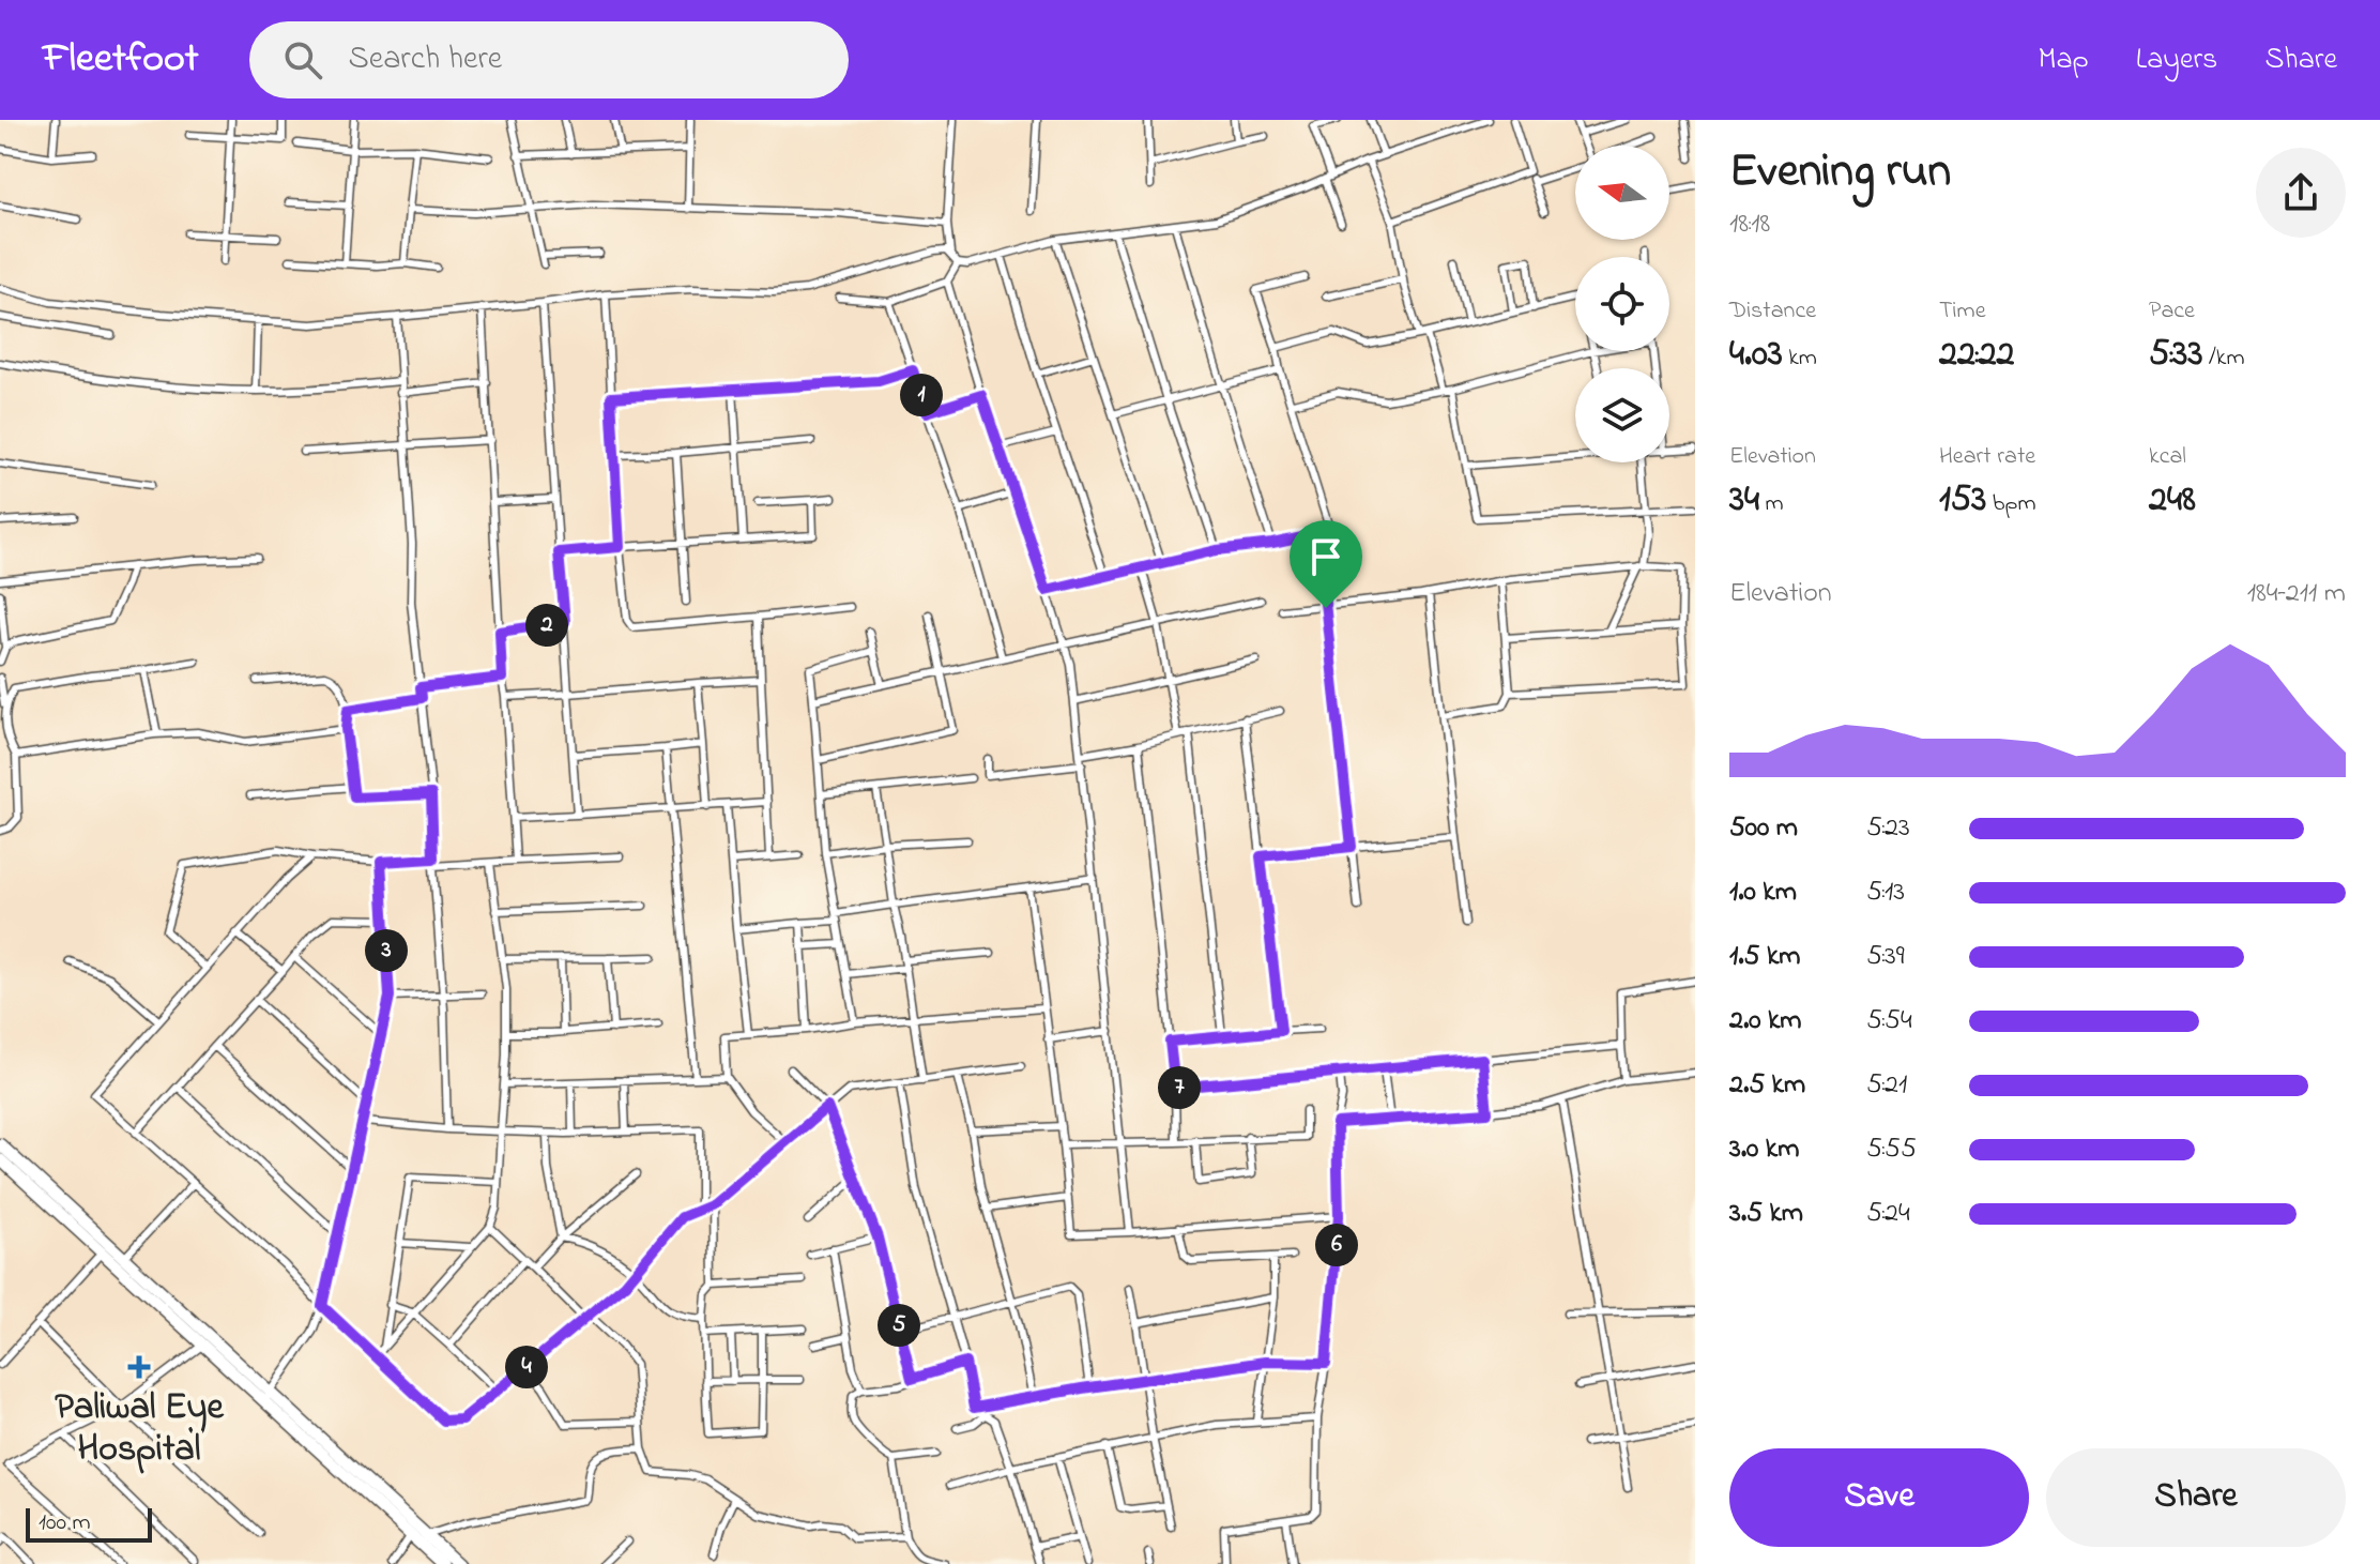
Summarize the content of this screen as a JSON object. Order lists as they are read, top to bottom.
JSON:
{
  "places": {
    "health": ["Paliwal Eye Hospital"]
  },
  "scale_bar": "100 m",
  "north": "left",
  "page": {
    "header": "Fleetfoot",
    "search": "Search here",
    "nav": ["Map", "Layers", "Share"],
    "heading": ["Evening run", "18:18"],
    "stats": [
      ["Distance", "4.03 km"],
      ["Time", "22:22"],
      ["Pace", "5:33 /km"],
      ["Elevation", "34 m"],
      ["Heart rate", "153 bpm"],
      ["kcal", "248"]
    ],
    "pins": [
      "1",
      "2",
      "3",
      "7",
      "6",
      "5",
      "4"
    ],
    "chart": ["Elevation", "184–211 m"],
    "list": [
      {
        "name": "500 m",
        "note": "5:23"
      },
      {
        "name": "1.0 km",
        "note": "5:13"
      },
      {
        "name": "1.5 km",
        "note": "5:39"
      },
      {
        "name": "2.0 km",
        "note": "5:54"
      },
      {
        "name": "2.5 km",
        "note": "5:21"
      },
      {
        "name": "3.0 km",
        "note": "5:55"
      },
      {
        "name": "3.5 km",
        "note": "5:24"
      }
    ],
    "buttons": ["Save", "Share"],
    "scale": "100 m"
  }
}
